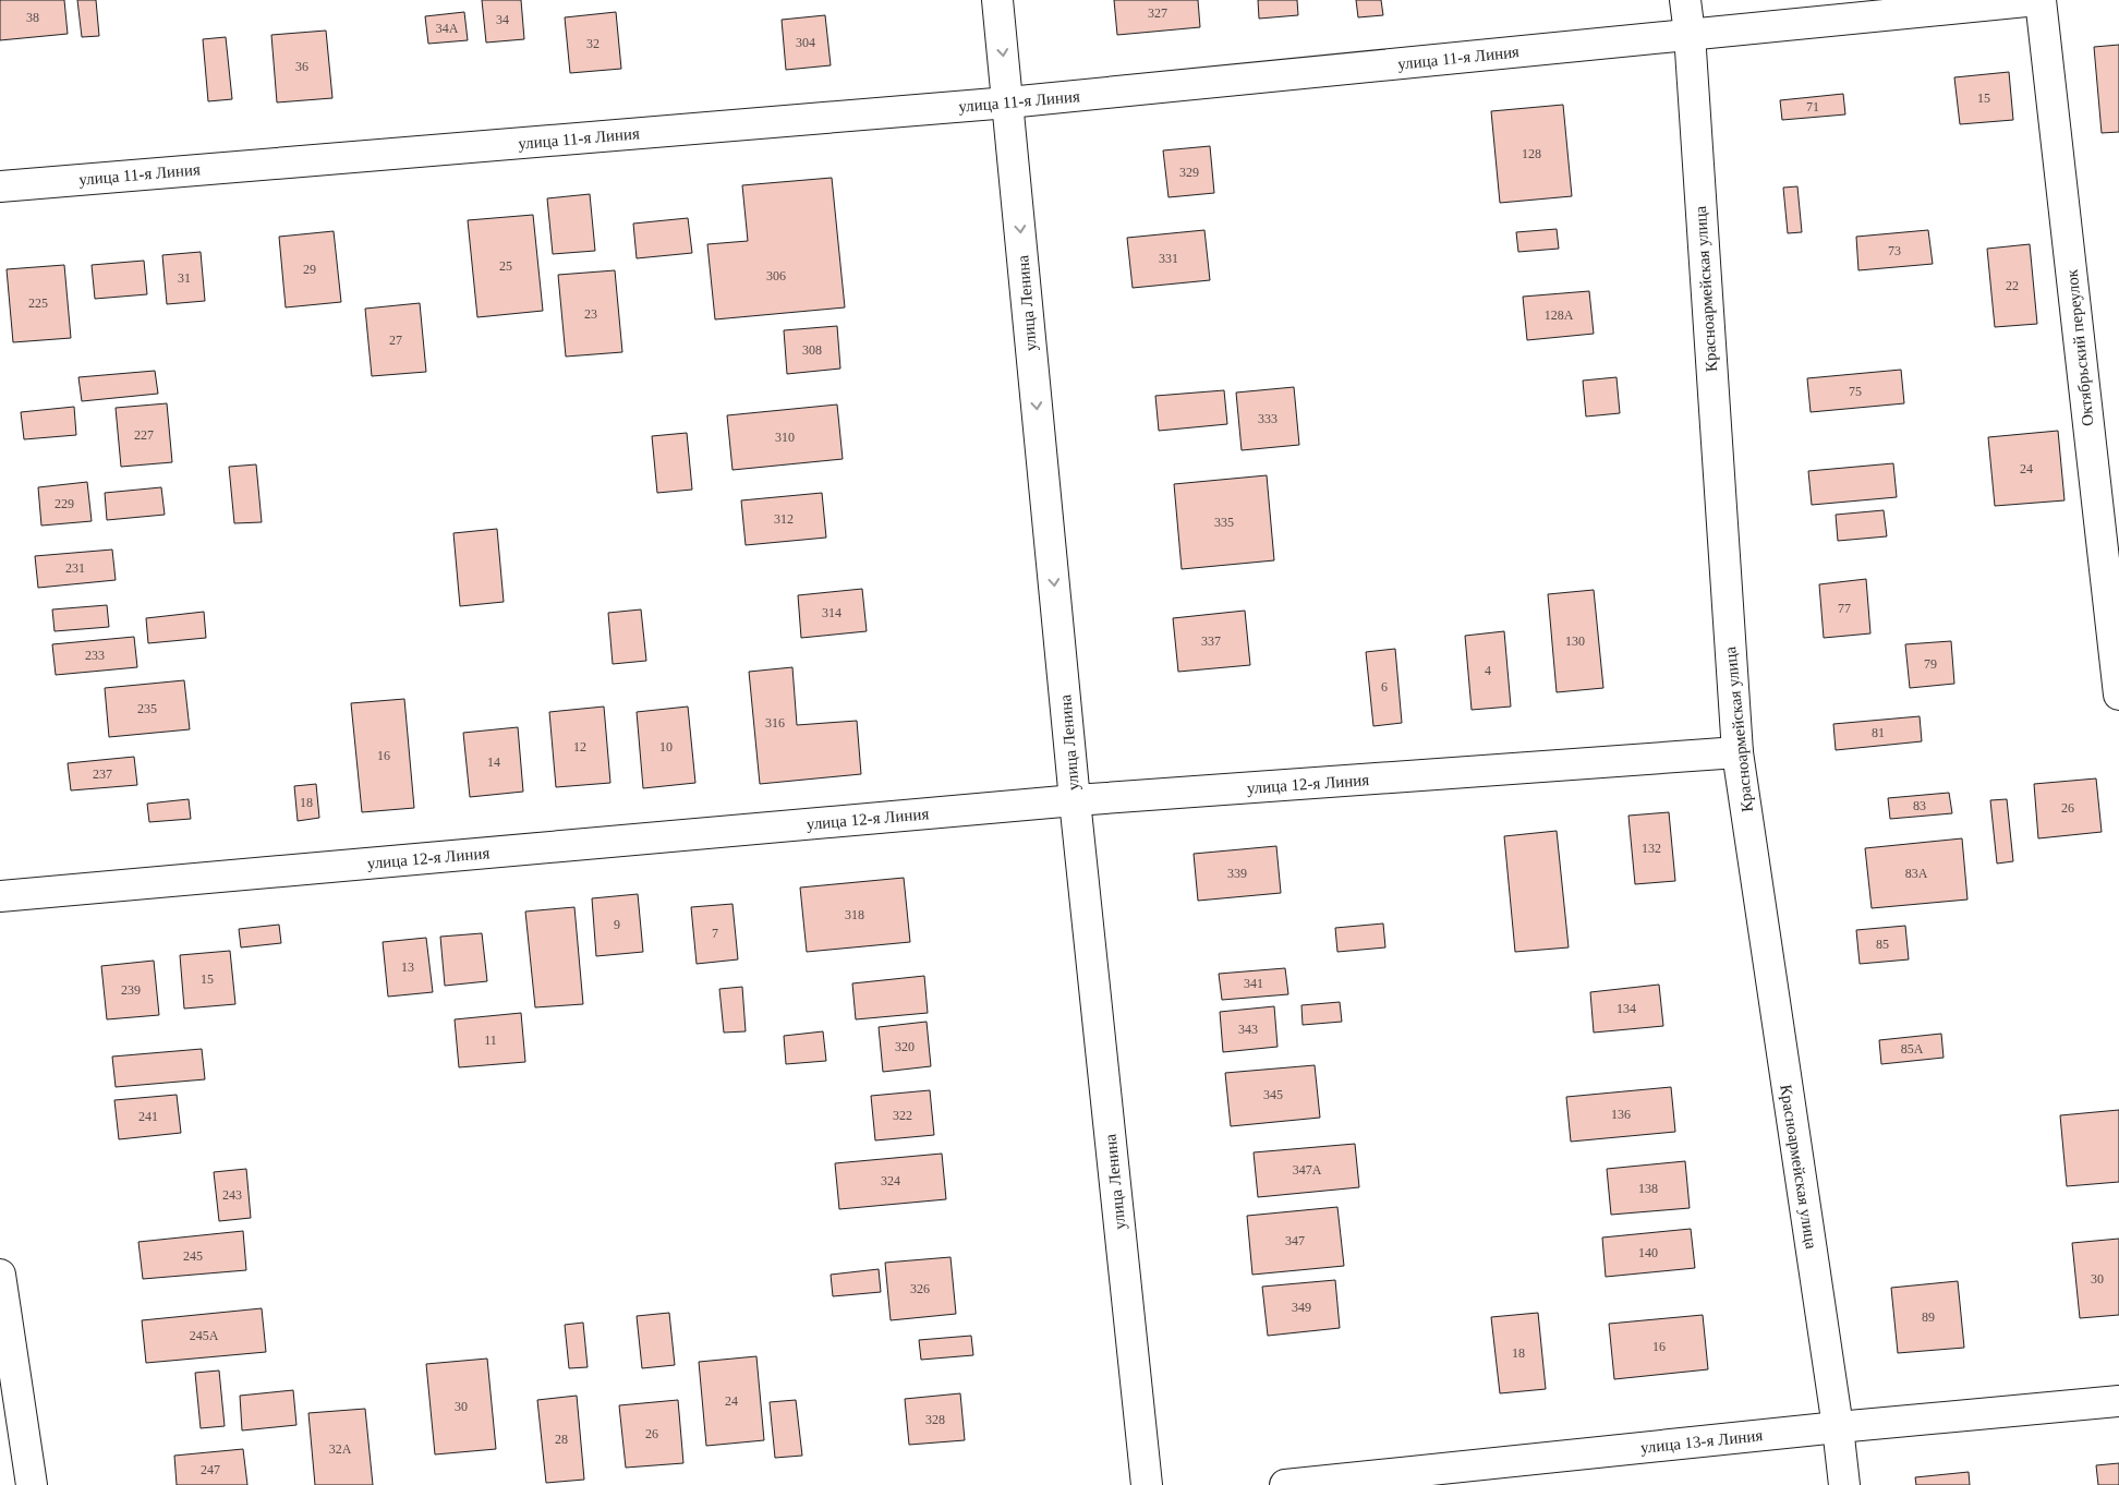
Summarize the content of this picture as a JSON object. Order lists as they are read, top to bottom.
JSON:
{
  "streets": {
    "street": [
      "улица 11-я Линия",
      "Красноармейская улица",
      "улица Ленина",
      "Октябрьский переулок",
      "улица 12-я Линия",
      "улица 13-я Линия"
    ]
  },
  "crossings": [
    ["улица 11-я Линия", "Красноармейская улица"],
    ["улица 11-я Линия", "улица Ленина"],
    ["улица 11-я Линия", "Октябрьский переулок"],
    ["Красноармейская улица", "улица 12-я Линия"],
    ["Красноармейская улица", "улица 13-я Линия"],
    ["улица Ленина", "улица 12-я Линия"]
  ],
  "one_way": ["улица Ленина"],
  "house_numbers": [
    "327",
    "38",
    "34",
    "34А",
    "304",
    "32",
    "36",
    "15",
    "71",
    "128",
    "329",
    "73",
    "331",
    "25",
    "29",
    "306",
    "31",
    "22",
    "225",
    "23",
    "128А",
    "27",
    "308",
    "75",
    "333",
    "227",
    "310",
    "24",
    "229",
    "312",
    "335",
    "231",
    "77",
    "314",
    "337",
    "130",
    "233",
    "79",
    "4",
    "6",
    "235",
    "316",
    "81",
    "12",
    "10",
    "16",
    "14",
    "237",
    "18",
    "83",
    "26",
    "132",
    "339",
    "83А",
    "318",
    "9",
    "7",
    "85",
    "13",
    "15",
    "341",
    "239",
    "134",
    "343",
    "11",
    "320",
    "85А",
    "345",
    "136",
    "322",
    "241",
    "347А",
    "324",
    "138",
    "243",
    "347",
    "140",
    "245",
    "30",
    "326",
    "349",
    "89",
    "245А",
    "16",
    "18",
    "24",
    "30",
    "328",
    "26",
    "28",
    "32А",
    "247"
  ]
}
